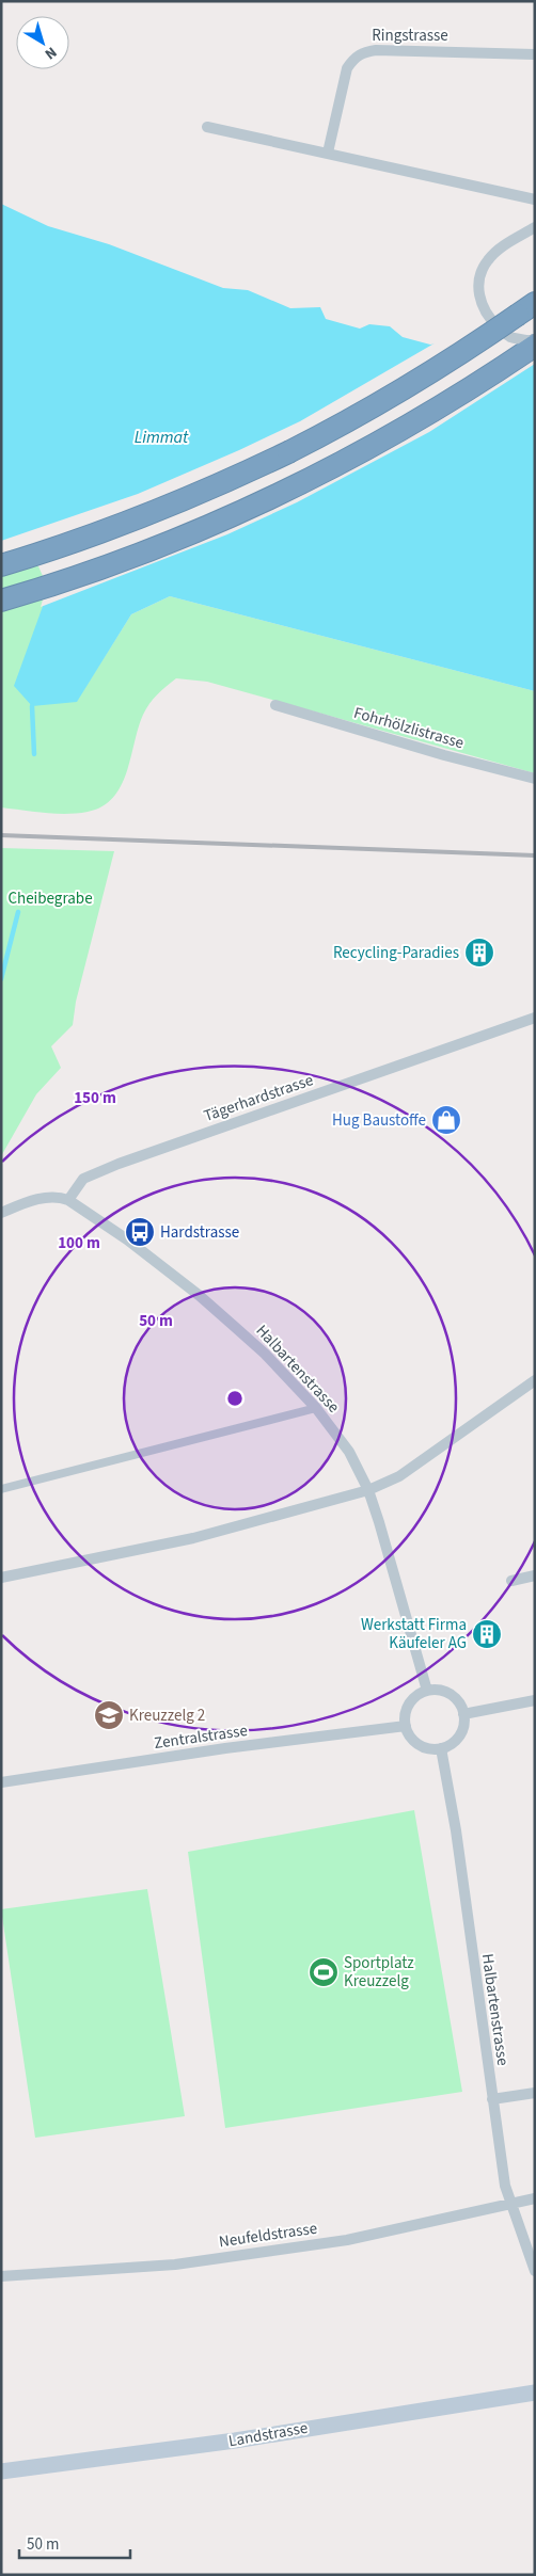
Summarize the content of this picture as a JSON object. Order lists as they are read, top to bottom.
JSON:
{
  "streets": {
    "main road": ["Landstrasse"],
    "street": [
      "Ringstrasse",
      "Fohrhölzlistrasse",
      "Tägerhardstrasse",
      "Halbartenstrasse",
      "Zentralstrasse",
      "Neufeldstrasse"
    ]
  },
  "crossings": [
    ["Tägerhardstrasse", "Halbartenstrasse"],
    ["Halbartenstrasse", "Zentralstrasse"],
    ["Halbartenstrasse", "Neufeldstrasse"]
  ],
  "water": ["Limmat"],
  "parks": ["Cheibegrabe"],
  "places": {
    "building": ["Recycling-Paradies", "Werkstatt Firma Käufeler AG"],
    "shop": ["Hug Baustoffe"],
    "bus stop": ["Hardstrasse"],
    "school or university": ["Kreuzzelg 2"],
    "sports": ["Sportplatz Kreuzzelg"]
  },
  "scale_bar": "50 m",
  "north": "bottom right",
  "rings": ["150 m", "100 m", "50 m"]
}
